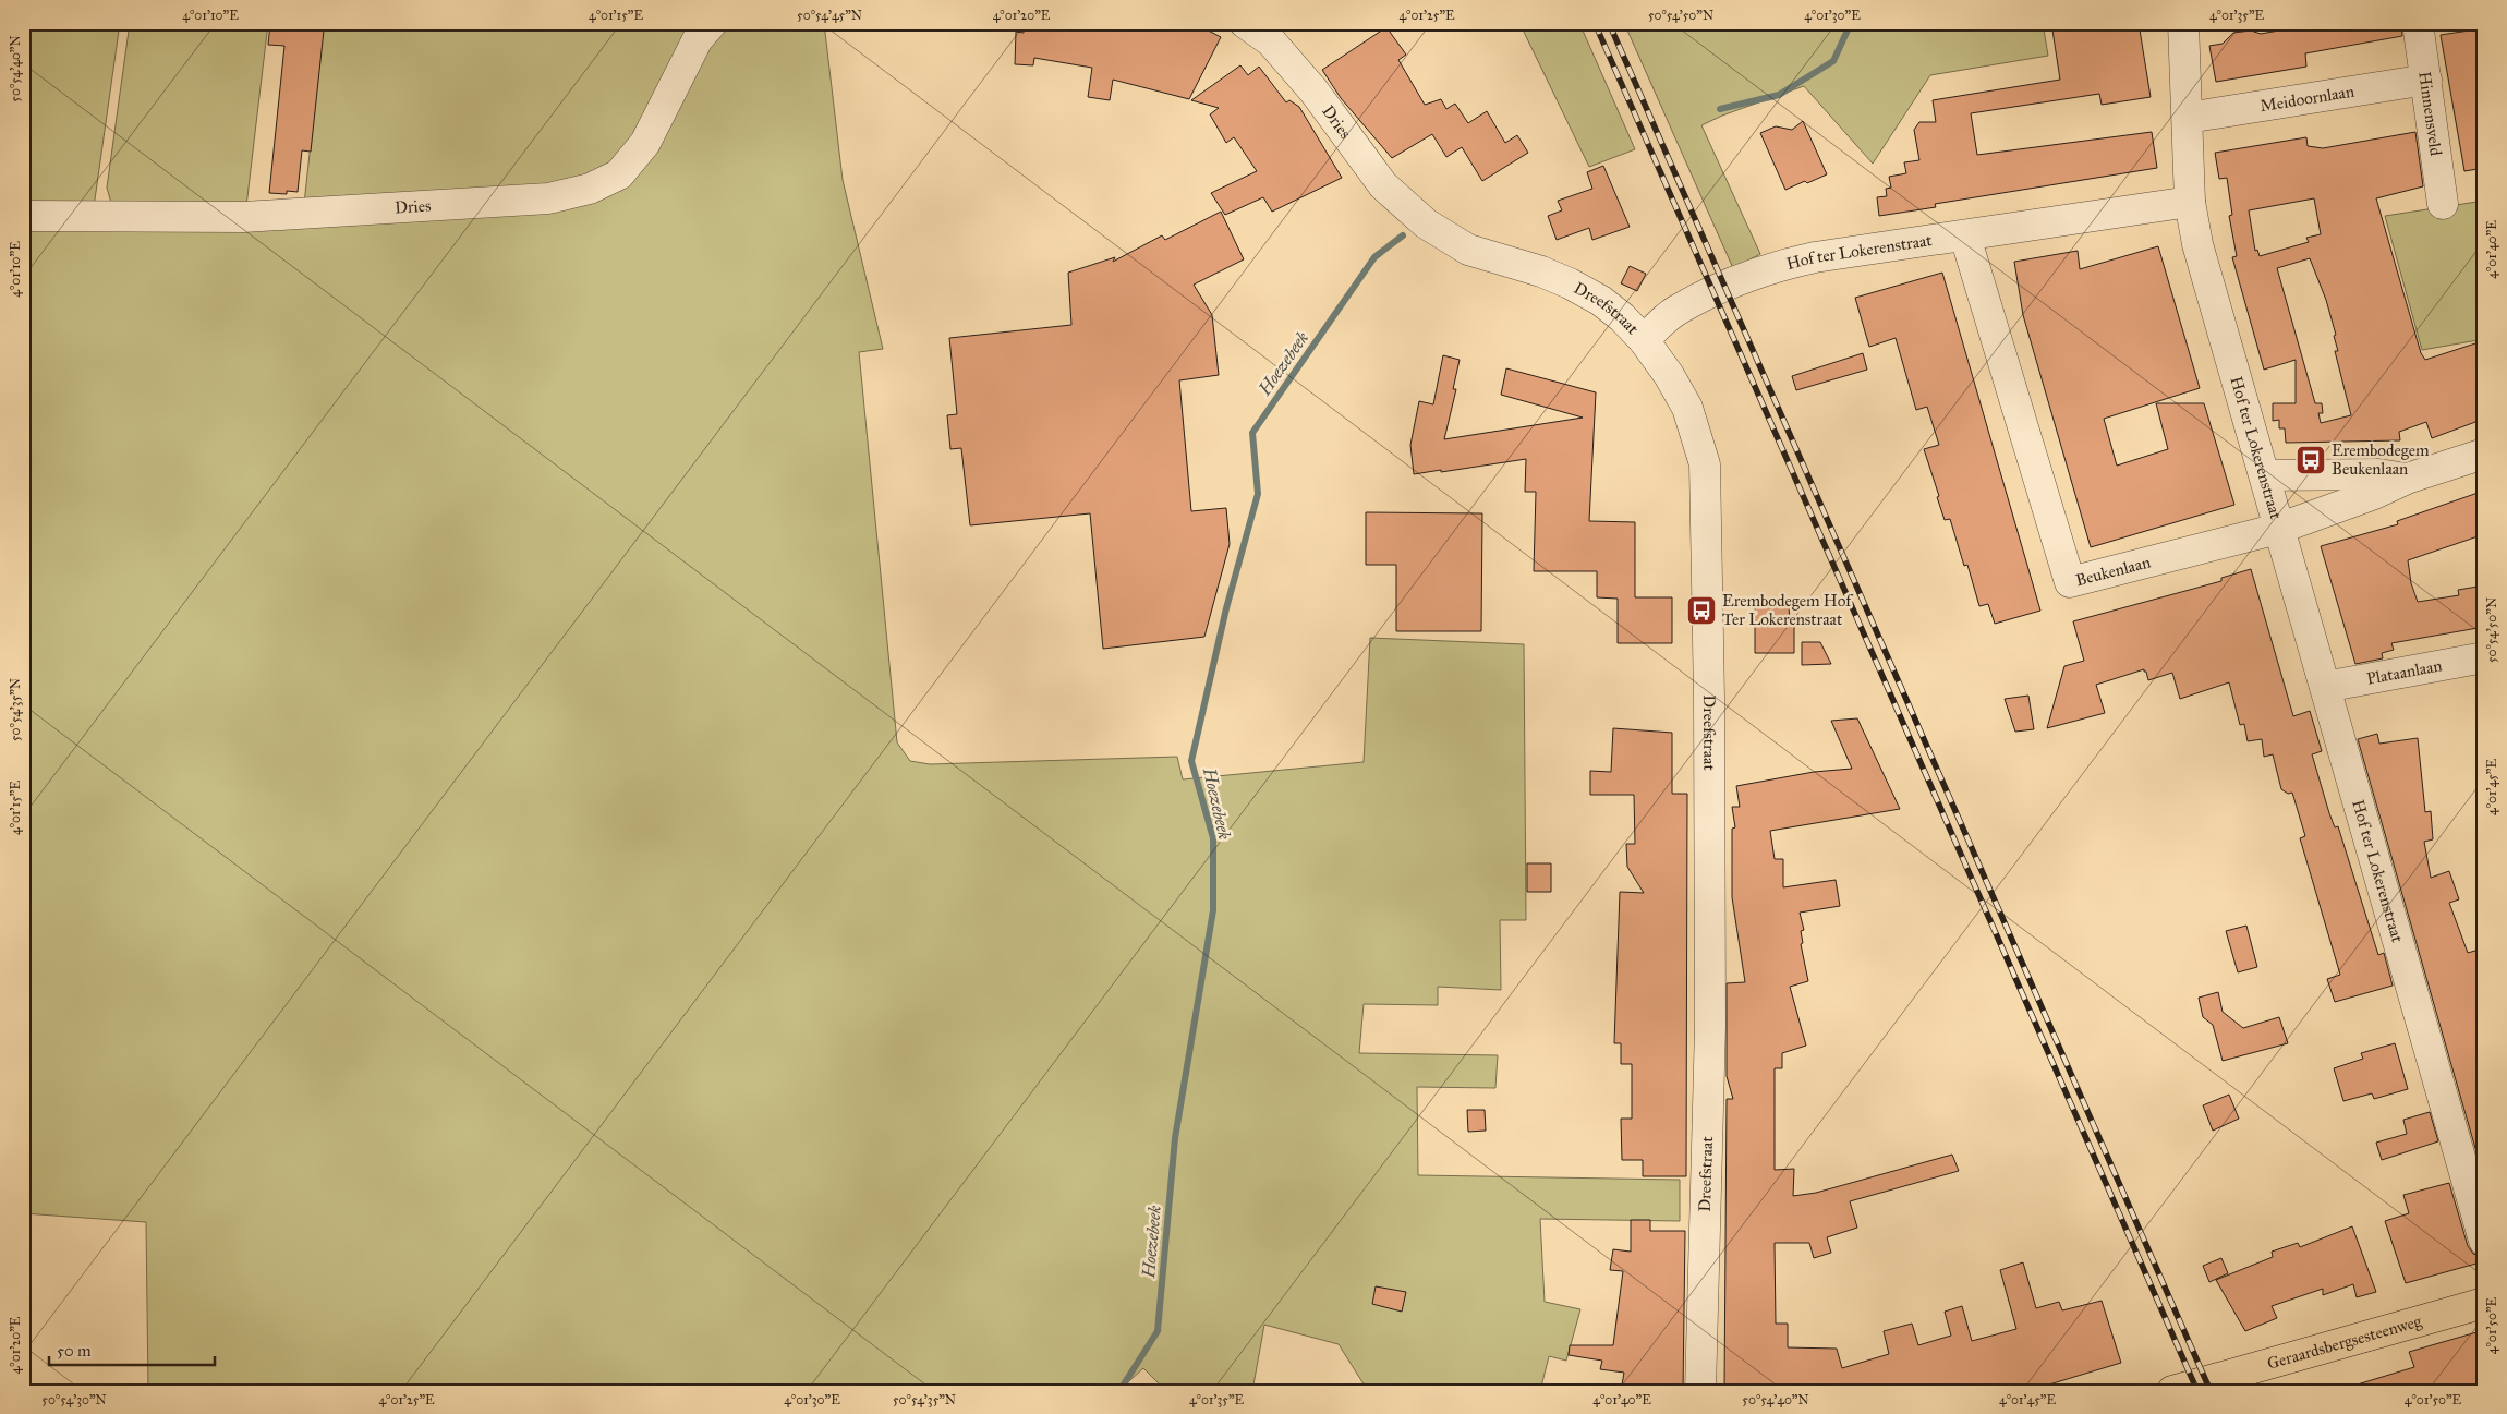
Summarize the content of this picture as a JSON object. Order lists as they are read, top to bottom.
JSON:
{
  "streets": {
    "main road": ["Geraardsbergsesteenweg"],
    "street": [
      "Meidoornlaan",
      "Hinnensveld",
      "Dries",
      "Hof ter Lokerenstraat",
      "Dreefstraat",
      "Beukenlaan",
      "Plataanlaan"
    ]
  },
  "crossings": [
    ["Meidoornlaan", "Hinnensveld"],
    ["Dries", "Dreefstraat"],
    ["Hof ter Lokerenstraat", "Dreefstraat"],
    ["Hof ter Lokerenstraat", "Beukenlaan"],
    ["Hof ter Lokerenstraat", "Plataanlaan"]
  ],
  "water": ["Hoezebeek"],
  "places": {
    "bus stop": ["Erembodegem Beukenlaan", "Erembodegem Hof Ter Lokerenstraat"]
  },
  "scale_bar": "50 m",
  "coordinates": [
    "4°01'10\"E",
    "4°01'15\"E",
    "50°54'45\"N",
    "4°01'20\"E",
    "4°01'25\"E",
    "50°54'50\"N",
    "4°01'30\"E",
    "4°01'35\"E",
    "50°54'40\"N",
    "4°01'40\"E",
    "50°54'35\"N",
    "4°01'45\"E",
    "4°01'50\"E",
    "50°54'30\"N"
  ]
}
